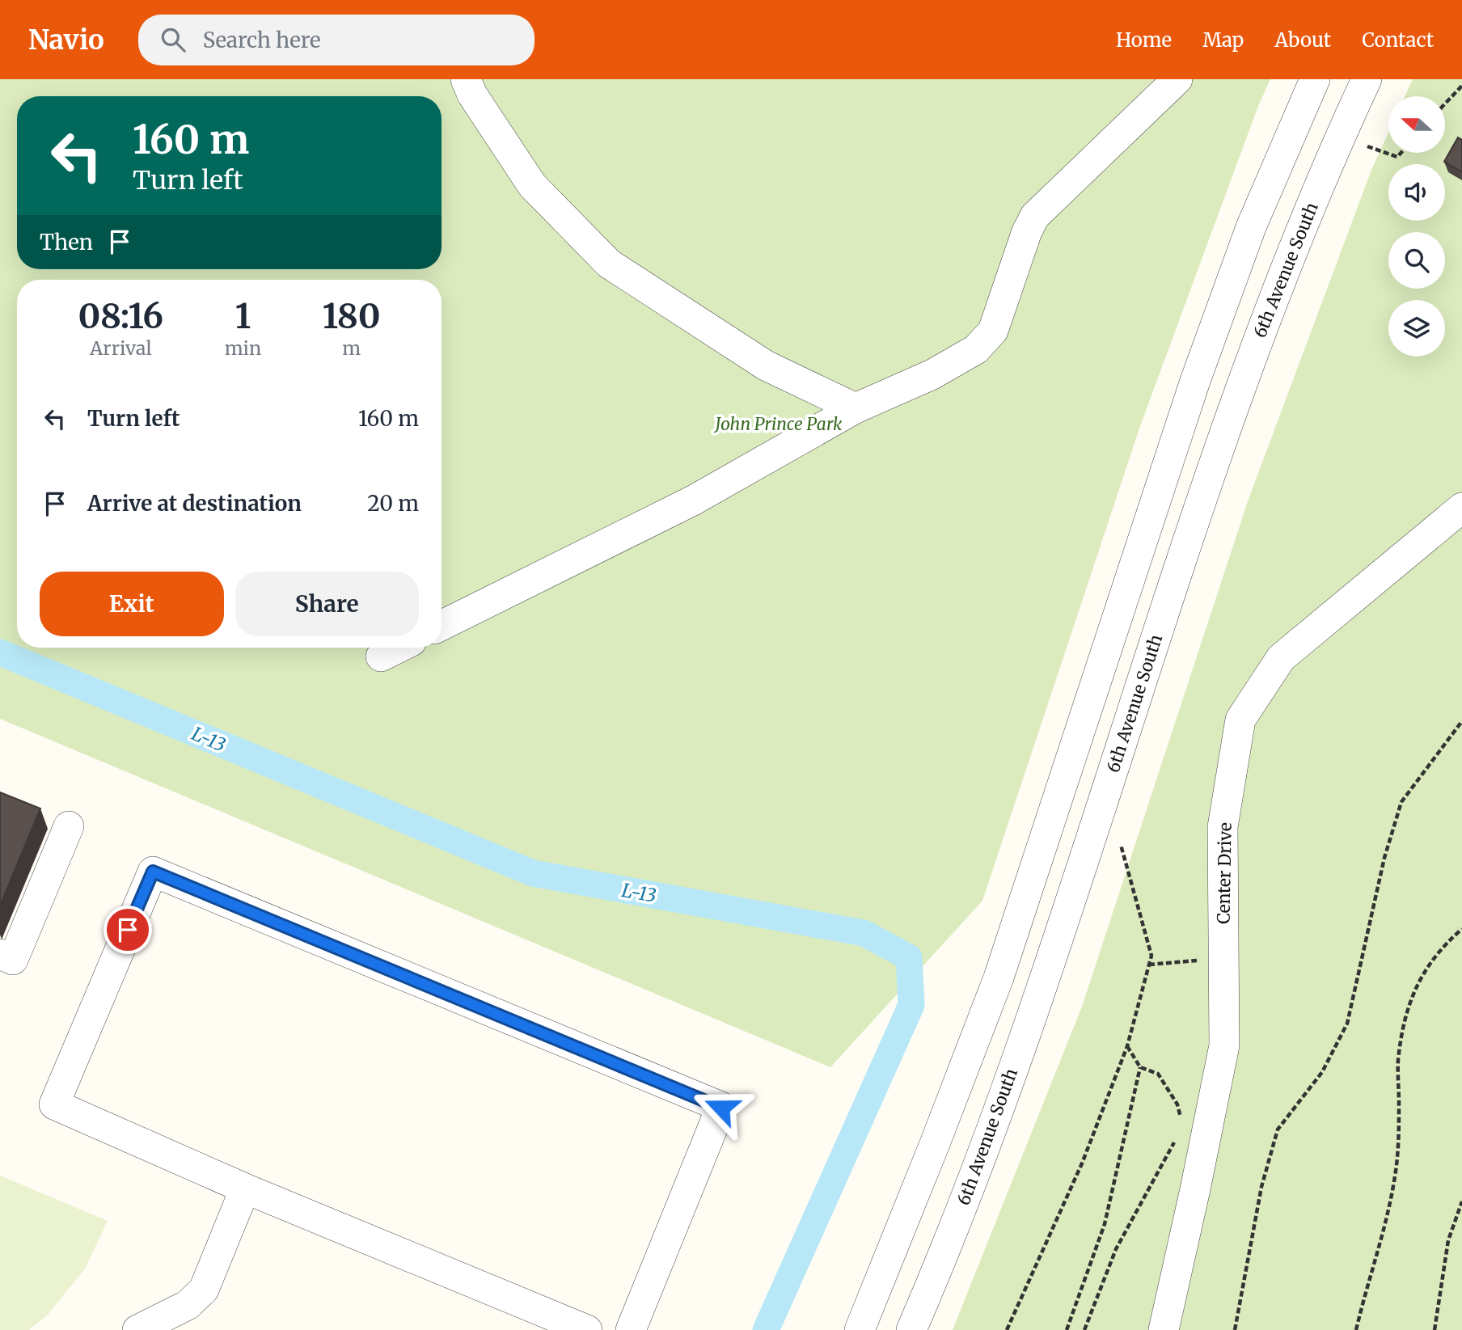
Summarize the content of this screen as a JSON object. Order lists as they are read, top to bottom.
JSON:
{
  "streets": {
    "street": ["6th Avenue South", "Center Drive"]
  },
  "water": ["L-13"],
  "parks": ["John Prince Park"],
  "north": "left",
  "page": {
    "header": "Navio",
    "search": "Search here",
    "nav": [
      "Home",
      "Map",
      "About",
      "Contact"
    ],
    "turn": ["160 m", "Turn left"],
    "then": "Then",
    "eta": [
      "08:16",
      "Arrival",
      "1",
      "min",
      "180",
      "m"
    ],
    "list": [
      {
        "name": "Turn left",
        "value": "160 m"
      },
      {
        "name": "Arrive at destination",
        "value": "20 m"
      }
    ],
    "buttons": ["Exit", "Share"]
  }
}
